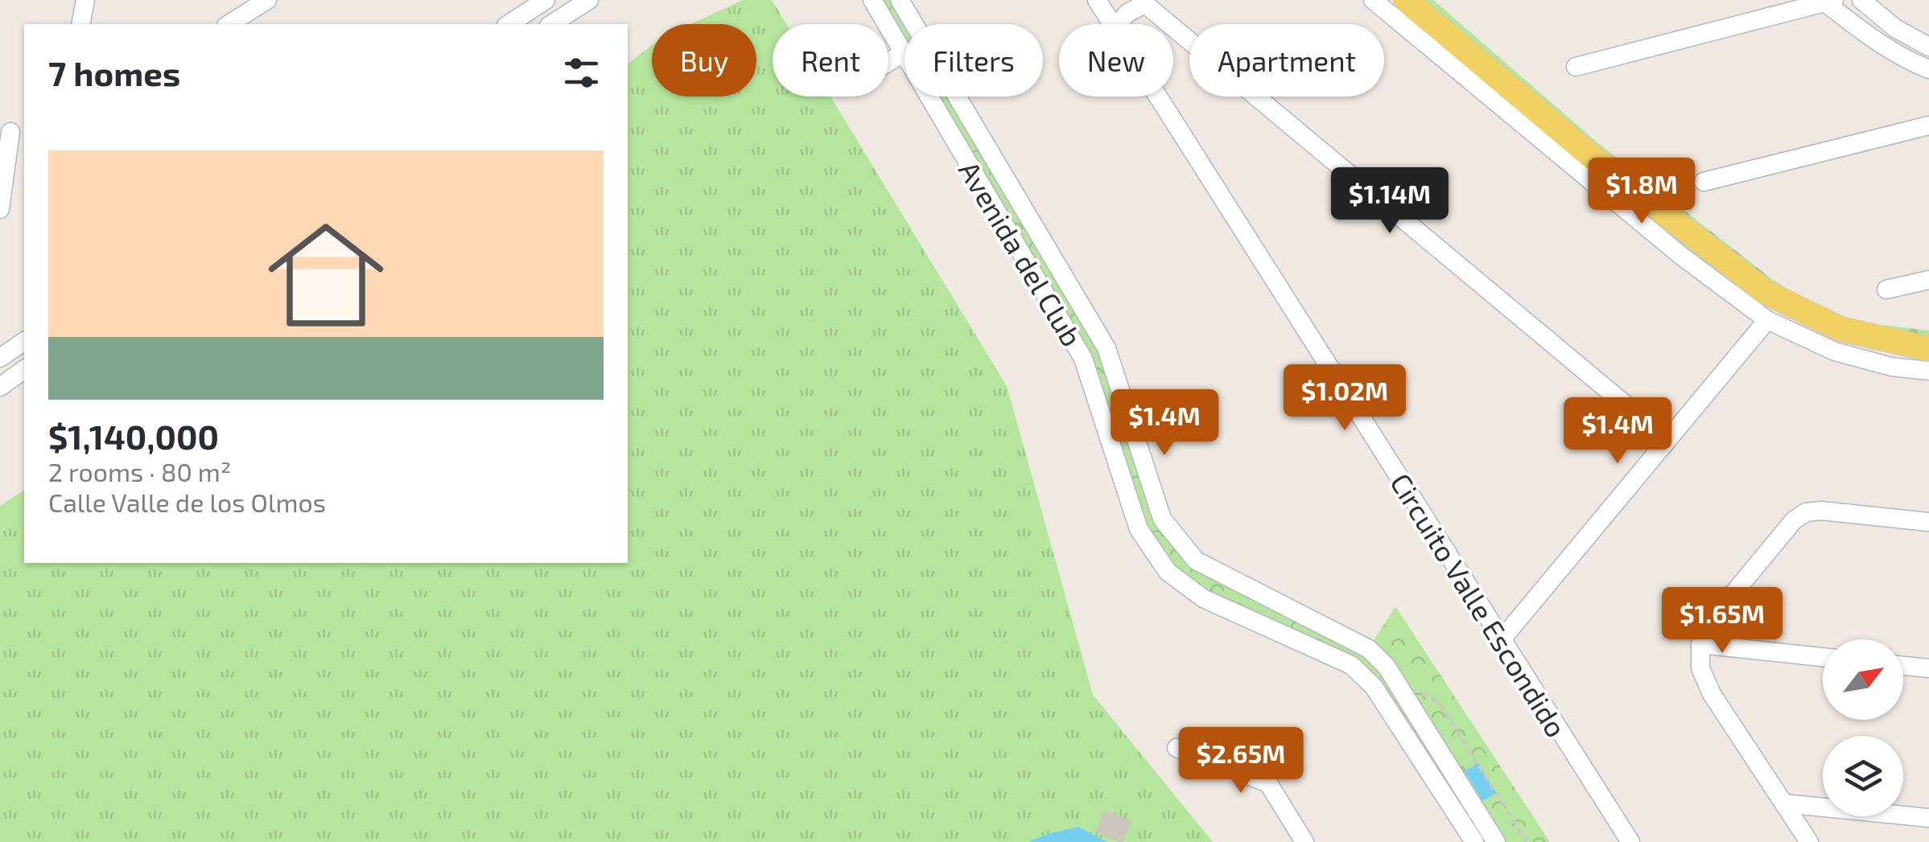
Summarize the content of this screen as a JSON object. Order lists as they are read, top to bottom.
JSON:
{
  "streets": {
    "street": ["Avenida del Club", "Circuito Valle Escondido"]
  },
  "north": "top right",
  "page": {
    "chip": [
      "Buy",
      "Rent",
      "Filters",
      "New",
      "Apartment"
    ],
    "heading": "7 homes",
    "list": [
      {
        "name": "$1,140,000",
        "note": "2 rooms · 80 m² · Calle Valle de los Olmos"
      }
    ],
    "price": [
      "$1.8M",
      "$1.14M",
      "$1.02M",
      "$1.4M",
      "$1.4M",
      "$1.65M",
      "$2.65M"
    ]
  }
}
